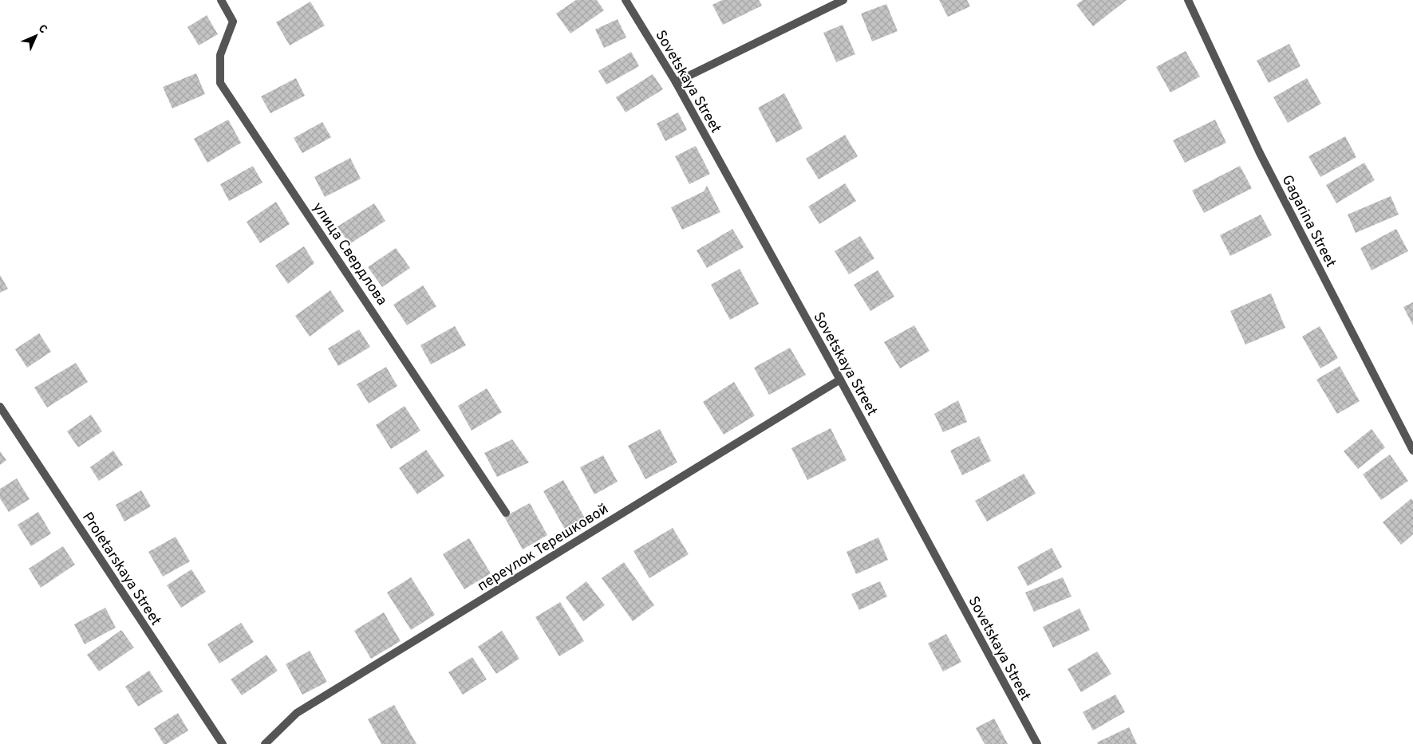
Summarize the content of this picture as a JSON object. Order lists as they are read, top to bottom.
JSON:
{
  "streets": {
    "street": [
      "Sovetskaya Street",
      "Gagarina Street",
      "улица Свердлова",
      "переулок Терешковой",
      "Proletarskaya Street"
    ]
  },
  "crossings": [
    ["Sovetskaya Street", "переулок Терешковой"]
  ],
  "north": "top right"
}
